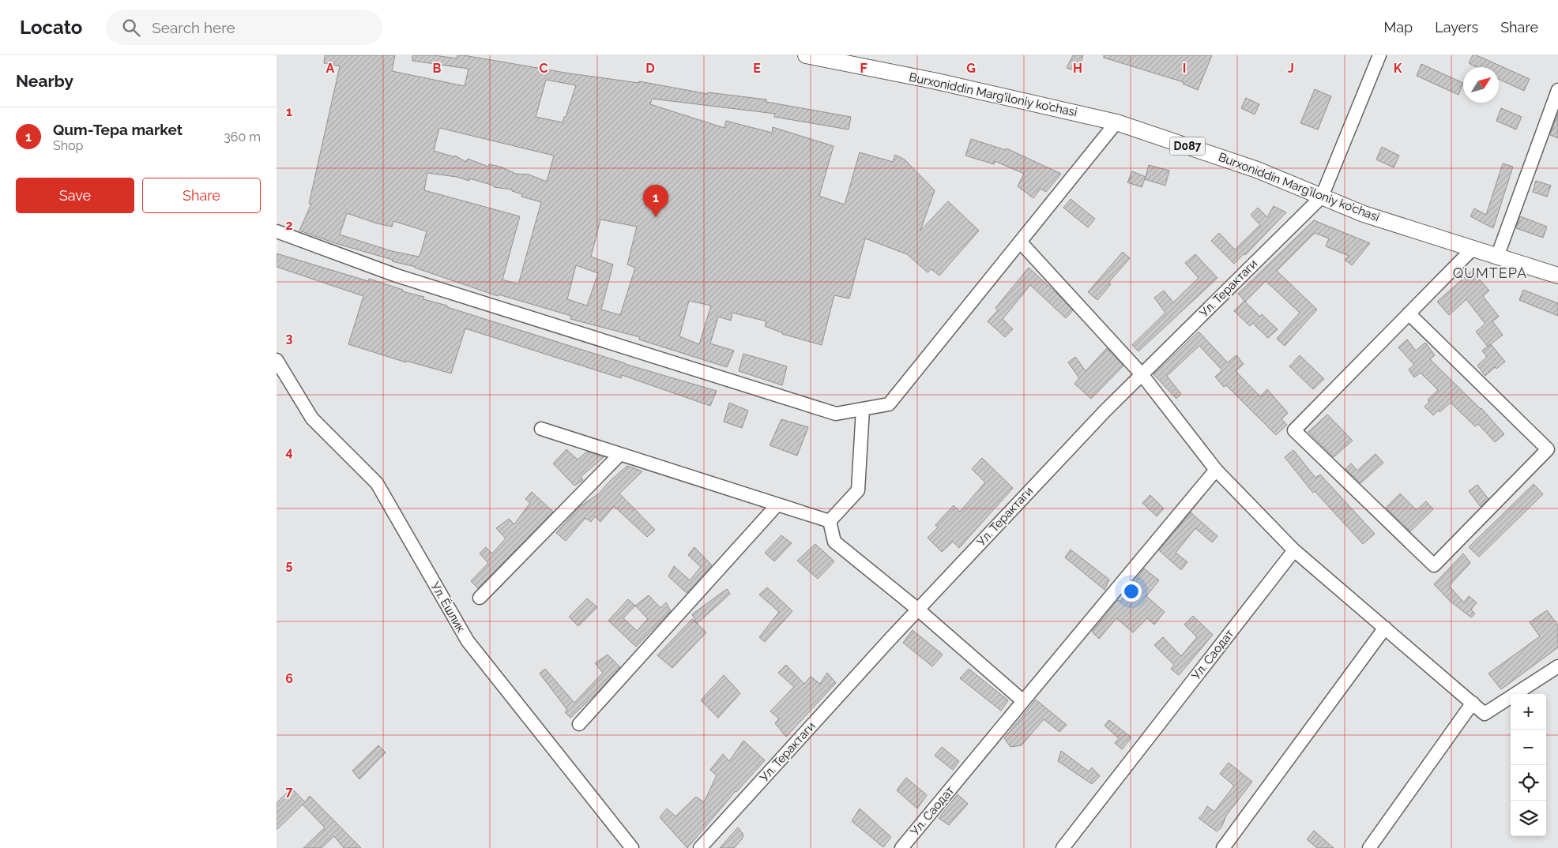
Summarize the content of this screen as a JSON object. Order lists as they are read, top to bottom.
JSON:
{
  "streets": {
    "main road": ["Burxoniddin Marg’iloniy ko’chasi", "D087"],
    "street": ["Ул. Терактаги", "Ул. Ёшлик", "Ул. Саодат"]
  },
  "crossings": [
    ["Burxoniddin Marg’iloniy ko’chasi", "Ул. Терактаги"]
  ],
  "districts": ["QUMTEPA"],
  "north": "top right",
  "page": {
    "header": "Locato",
    "search": "Search here",
    "nav": ["Map", "Layers", "Share"],
    "heading": "Nearby",
    "list": [
      {
        "mark": "1",
        "name": "Qum-Tepa market",
        "note": "Shop",
        "value": "360 m"
      }
    ],
    "buttons": ["Save", "Share"],
    "pins": "1",
    "map_buttons": ["+", "−"]
  },
  "grid": {
    "columns": [
      "A",
      "B",
      "C",
      "D",
      "E",
      "F",
      "G",
      "H",
      "I",
      "J",
      "K"
    ],
    "rows": [
      "1",
      "2",
      "3",
      "4",
      "5",
      "6",
      "7"
    ]
  }
}
